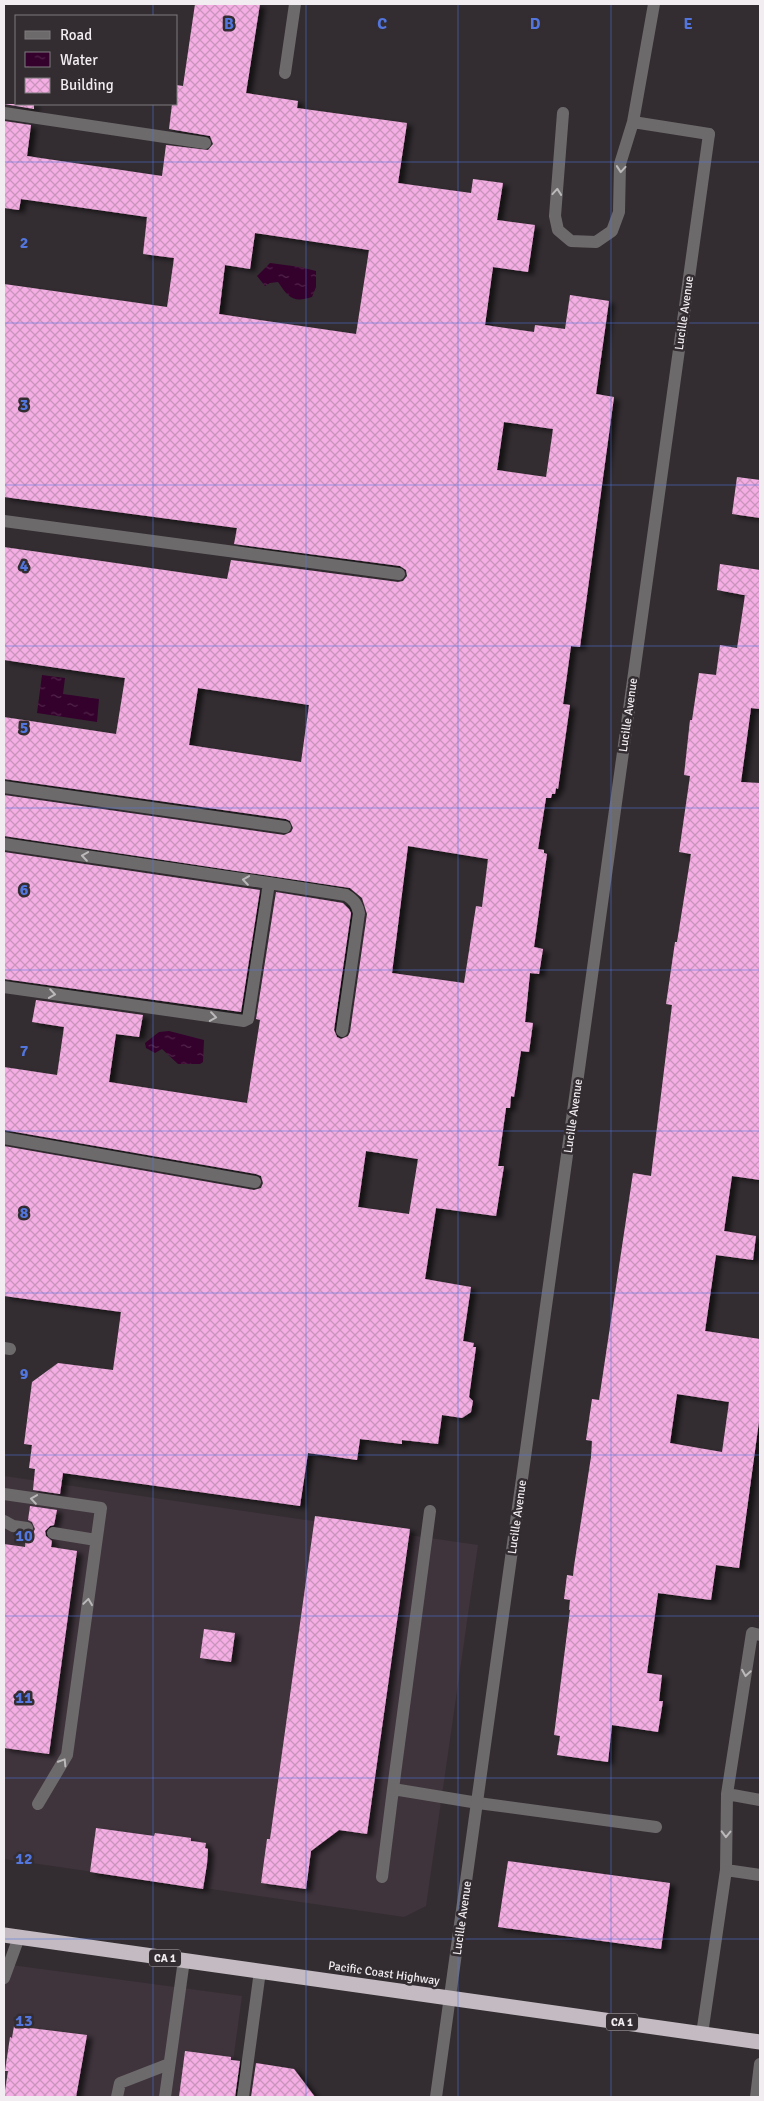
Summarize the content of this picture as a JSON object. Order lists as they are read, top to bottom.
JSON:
{
  "streets": {
    "highway": ["CA 1", "Pacific Coast Highway"],
    "street": ["Lucille Avenue"]
  },
  "crossings": [
    ["Lucille Avenue", "Pacific Coast Highway"]
  ],
  "legend": ["Road", "Water", "Building"],
  "grid": {
    "columns": [
      "B",
      "C",
      "D",
      "E"
    ],
    "rows": [
      "2",
      "3",
      "4",
      "5",
      "6",
      "7",
      "8",
      "9",
      "10",
      "11",
      "12",
      "13"
    ]
  }
}
